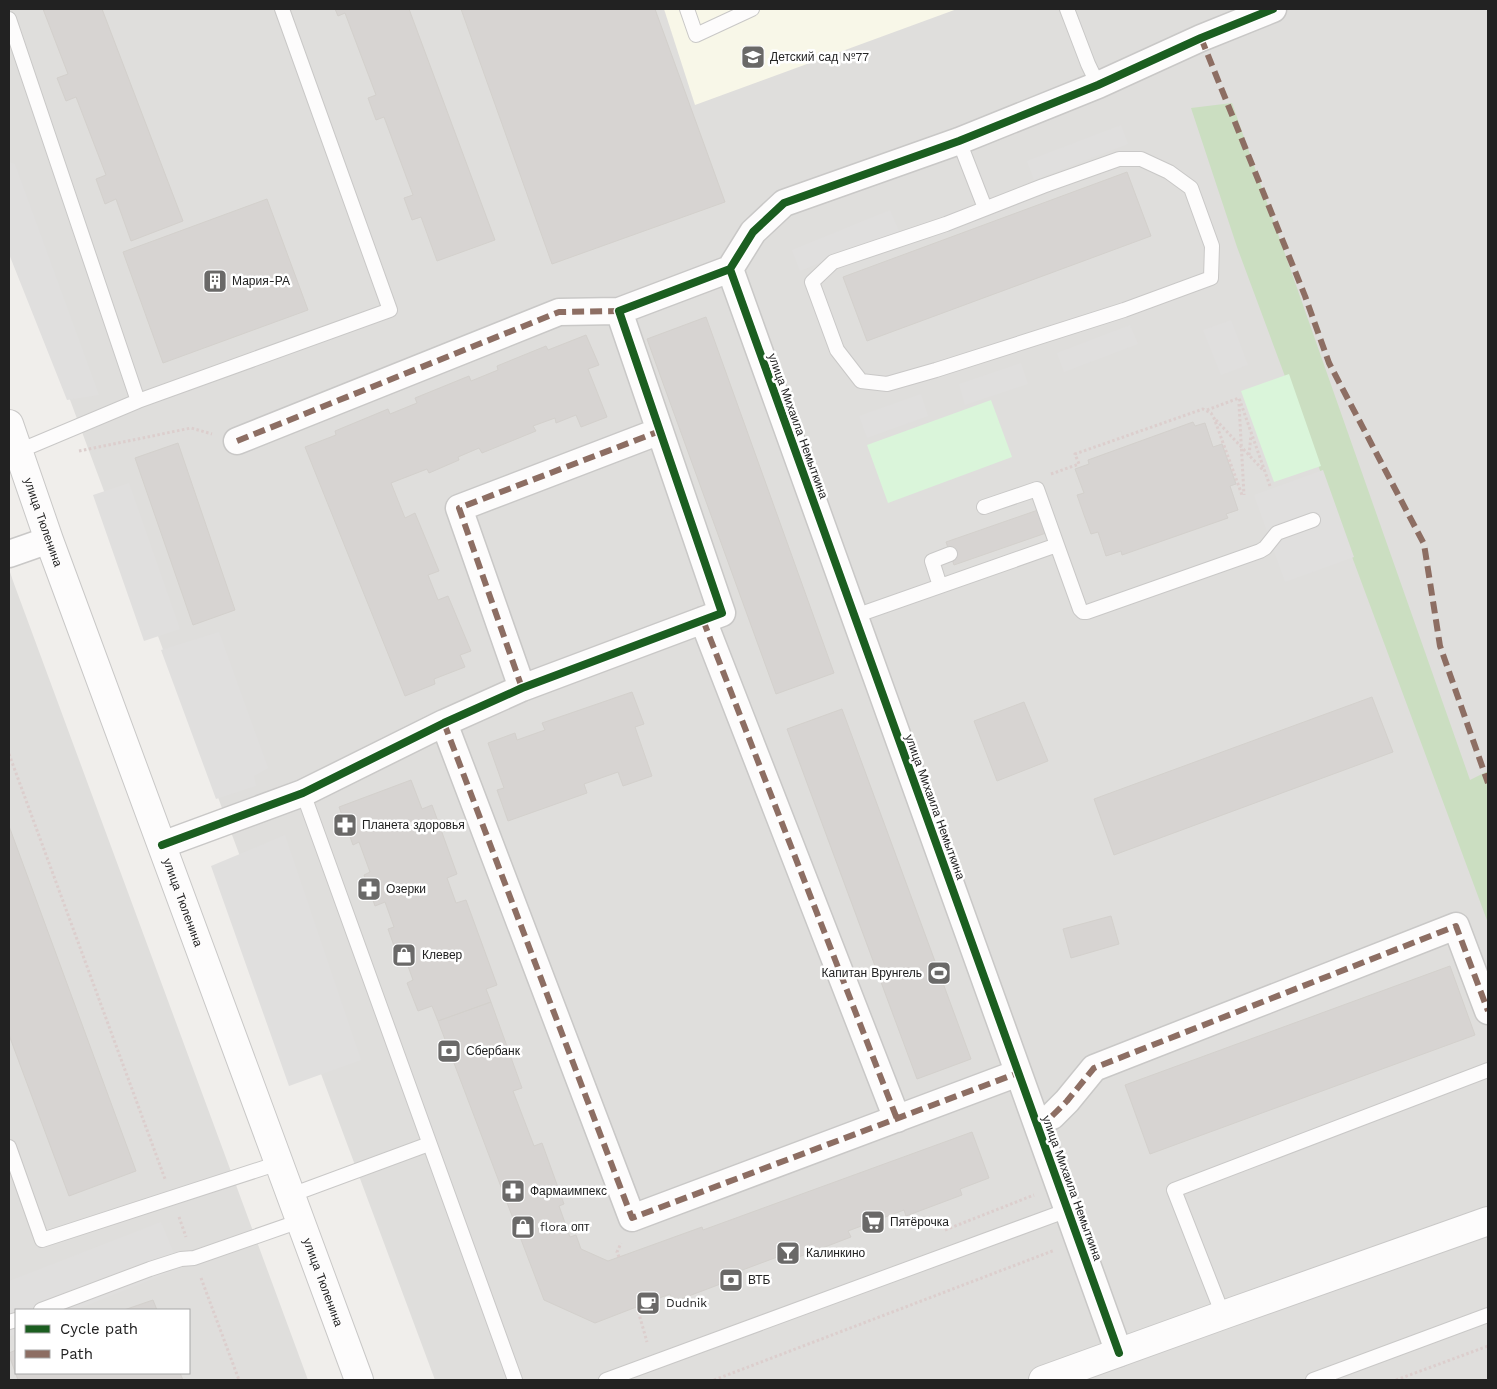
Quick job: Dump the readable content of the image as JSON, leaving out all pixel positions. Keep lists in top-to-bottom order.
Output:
{
  "streets": {
    "street": ["улица Михаила Немыткина", "улица Тюленина"]
  },
  "places": {
    "school or university": ["Детский сад №77"],
    "building": ["Мария-РА"],
    "pharmacy": ["Планета здоровья", "Озерки", "Фармаимпекс"],
    "shop": ["Клевер", "flora опт"],
    "sports": ["Капитан Врунгель"],
    "bank": ["Сбербанк", "ВТБ"],
    "supermarket": ["Пятёрочка"],
    "bar": ["Калинкино"],
    "cafe": ["Dudnik"]
  },
  "legend": ["Cycle path", "Path"]
}
